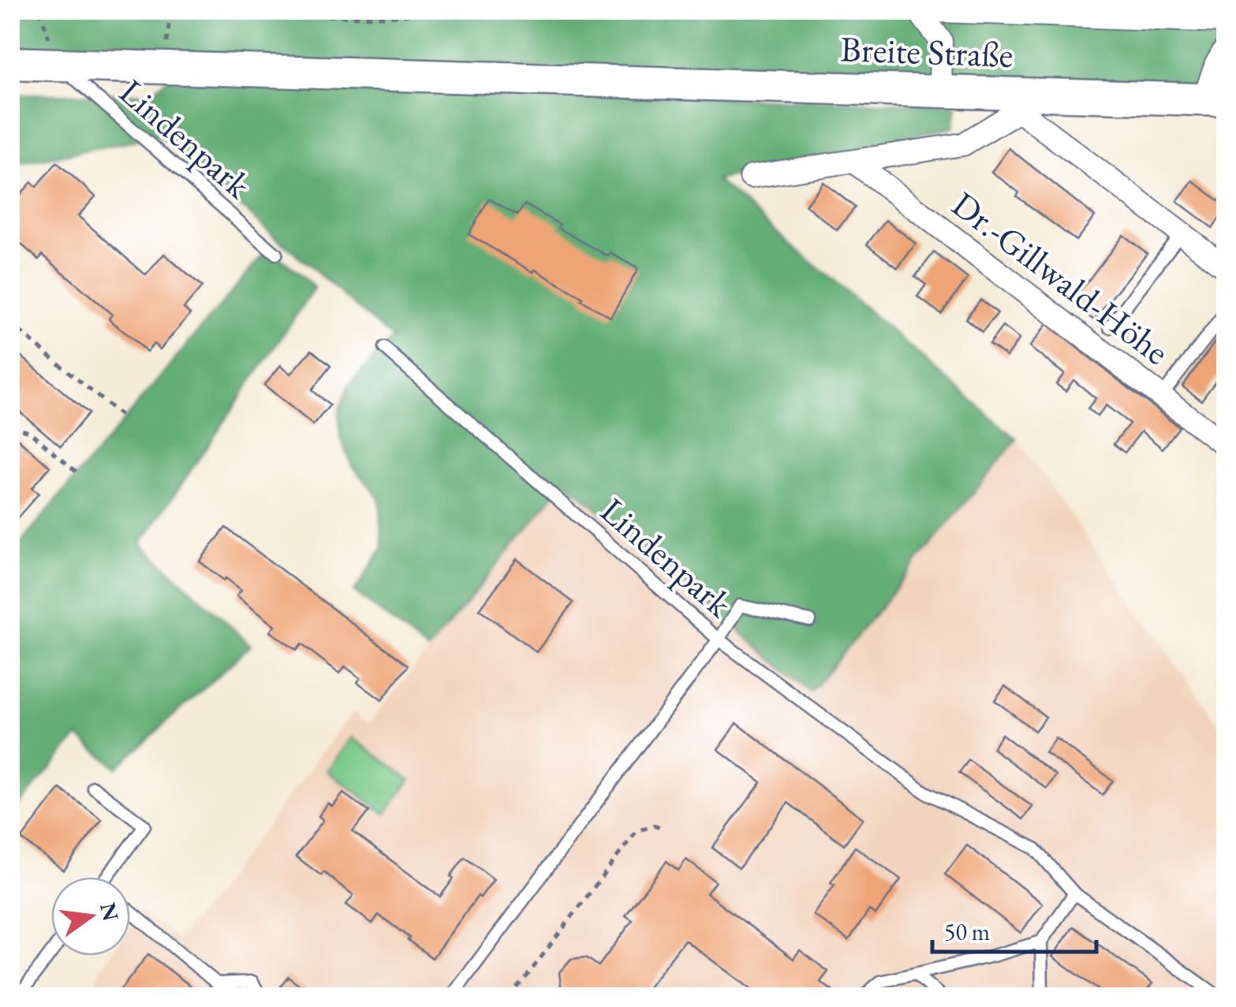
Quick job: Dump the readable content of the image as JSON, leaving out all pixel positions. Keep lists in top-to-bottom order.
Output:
{
  "streets": {
    "main road": ["Breite Straße"],
    "street": ["Dr.-Gillwald-Höhe"],
    "lane": ["Lindenpark"]
  },
  "crossings": [
    ["Breite Straße", "Lindenpark"],
    ["Breite Straße", "Dr.-Gillwald-Höhe"]
  ],
  "scale_bar": "50 m",
  "north": "right"
}
